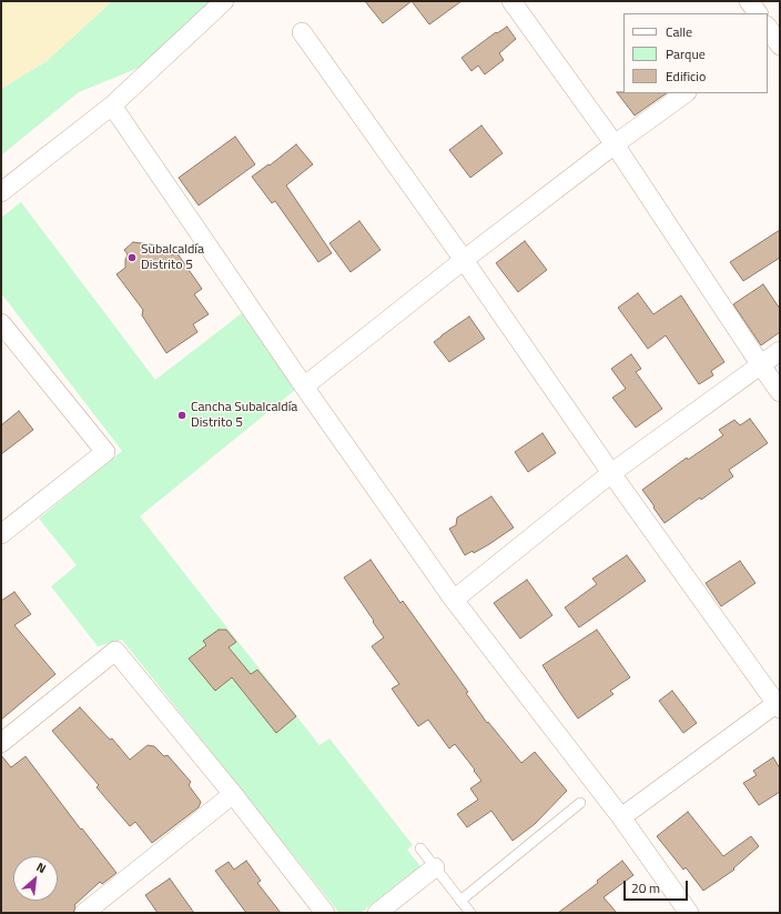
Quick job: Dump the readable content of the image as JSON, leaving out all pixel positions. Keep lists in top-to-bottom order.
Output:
{
  "places": ["Subalcaldía Distrito 5", "Cancha Subalcaldía Distrito 5"],
  "legend": ["Calle", "Parque", "Edificio"],
  "scale_bar": "20 m",
  "north": "top right"
}
